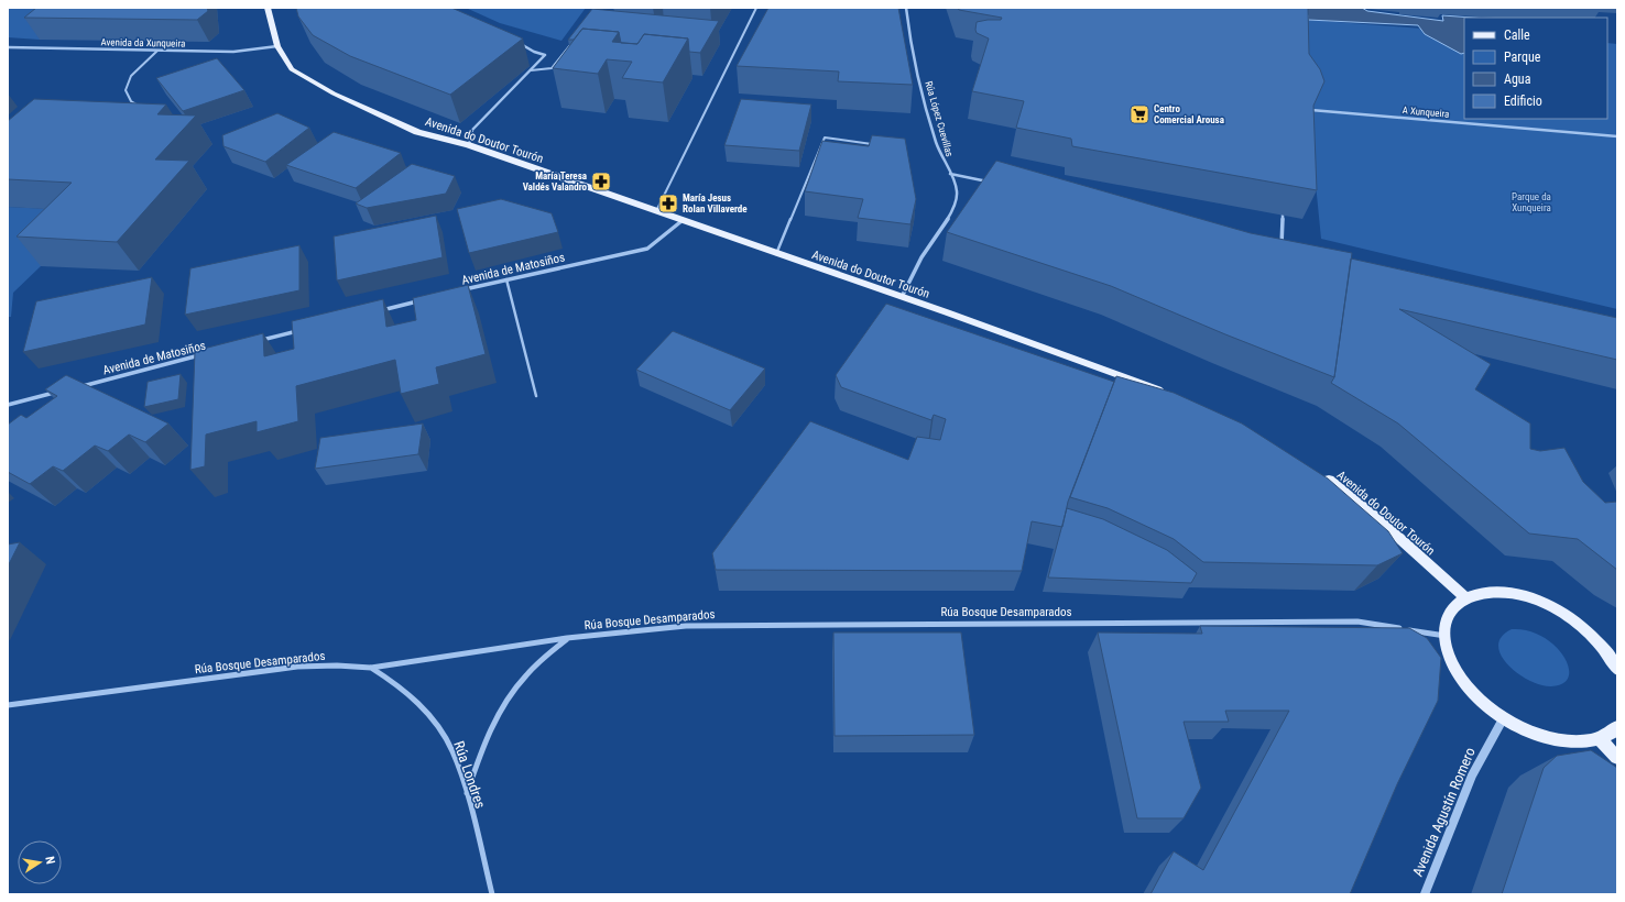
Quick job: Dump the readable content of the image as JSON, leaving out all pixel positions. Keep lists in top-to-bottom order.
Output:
{
  "streets": {
    "main road": ["Avenida do Doutor Tourón"],
    "street": [
      "Avenida da Xunqueira",
      "A Xunqueira",
      "Rúa López Cuevillas",
      "Avenida de Matosiños",
      "Rúa Bosque Desamparados",
      "Rúa Londres",
      "Avenida Agustín Romero"
    ]
  },
  "crossings": [
    ["Avenida da Xunqueira", "Avenida do Doutor Tourón"],
    ["Rúa López Cuevillas", "Avenida do Doutor Tourón"],
    ["Avenida do Doutor Tourón", "Avenida de Matosiños"],
    ["Rúa Bosque Desamparados", "Rúa Londres"]
  ],
  "parks": ["Parque da Xunqueira"],
  "places": {
    "supermarket": ["Centro Comercial Arousa"],
    "pharmacy": ["María Teresa Valdés Valandro", "María Jesus Rolan Villaverde"]
  },
  "legend": [
    "Calle",
    "Parque",
    "Agua",
    "Edificio"
  ],
  "north": "right"
}
